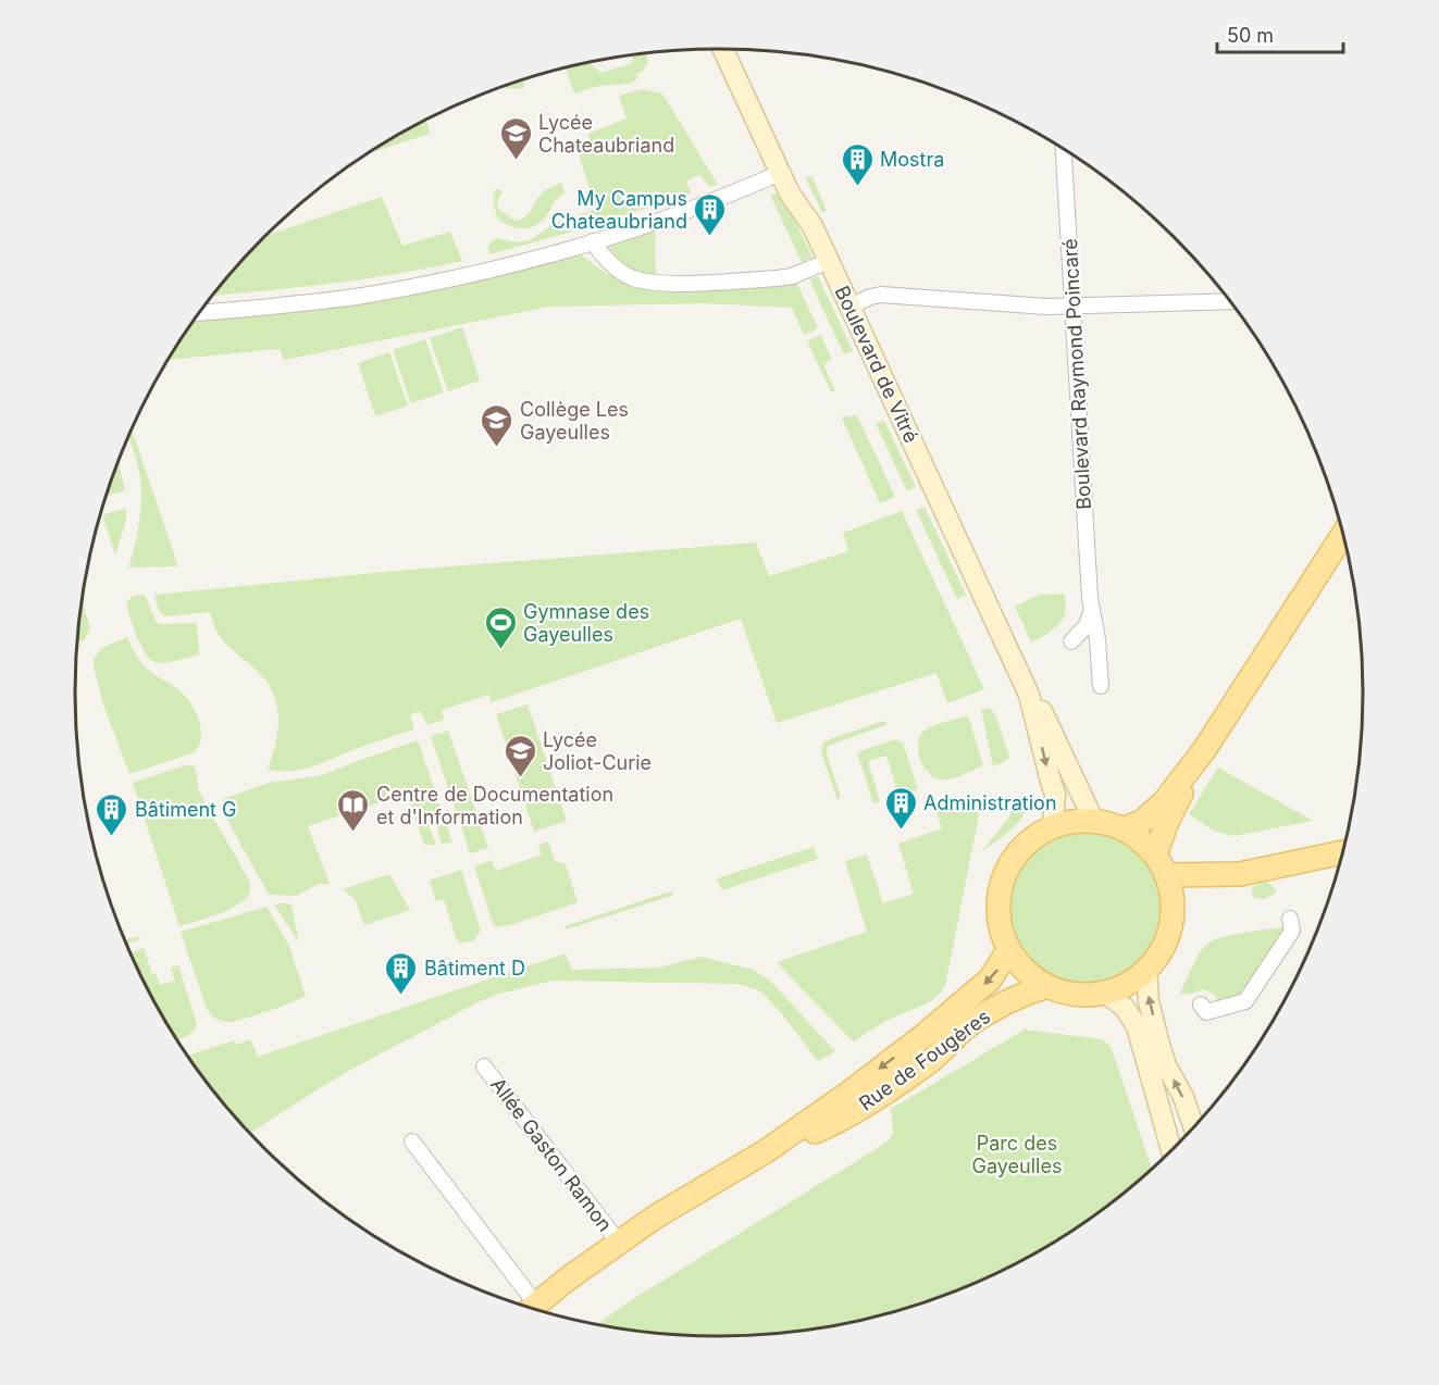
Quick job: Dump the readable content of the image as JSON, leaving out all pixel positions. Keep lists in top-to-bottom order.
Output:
{
  "streets": {
    "main road": ["Boulevard de Vitré", "Rue de Fougères"],
    "street": ["Boulevard Raymond Poincaré", "Allée Gaston Ramon"]
  },
  "crossings": [
    ["Boulevard de Vitré", "Rue de Fougères"]
  ],
  "parks": ["Parc des Gayeulles"],
  "places": {
    "school or university": ["Lycée Chateaubriand", "Collège Les Gayeulles", "Lycée Joliot-Curie"],
    "building": [
      "Mostra",
      "My Campus Chateaubriand",
      "Administration",
      "Bâtiment G",
      "Bâtiment D"
    ],
    "sports": ["Gymnase des Gayeulles"],
    "library": ["Centre de Documentation et d'Information"]
  },
  "scale_bar": "50 m"
}
